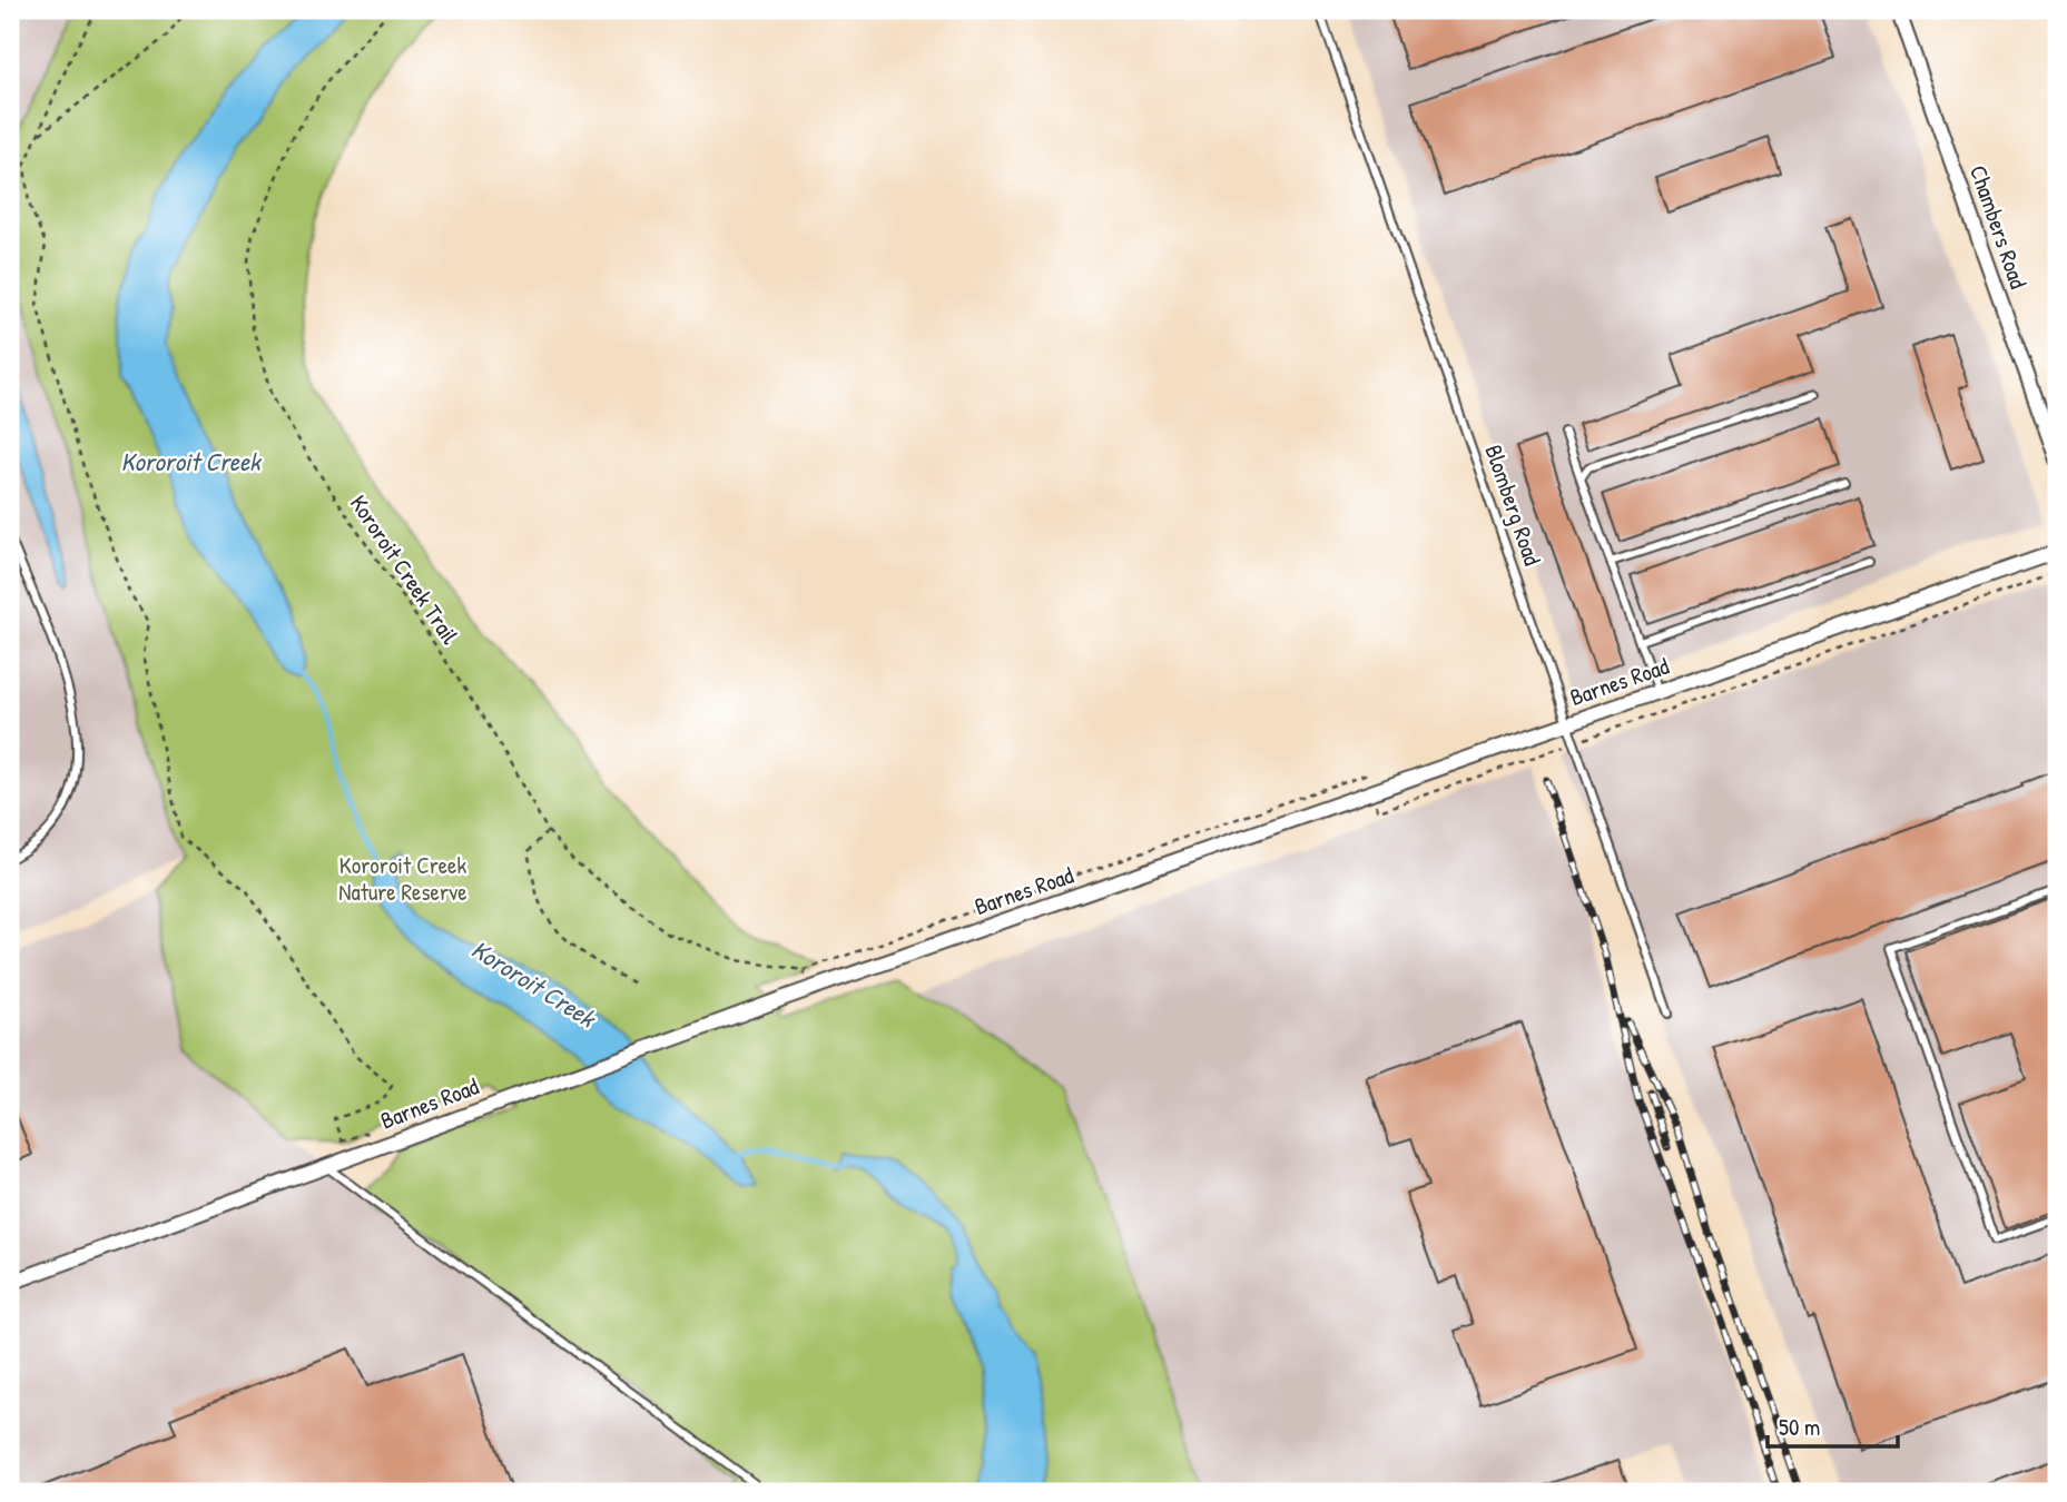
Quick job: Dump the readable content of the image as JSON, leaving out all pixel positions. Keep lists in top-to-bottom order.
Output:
{
  "streets": {
    "street": ["Chambers Road", "Barnes Road"],
    "lane": ["Blomberg Road"],
    "path": ["Kororoit Creek Trail"]
  },
  "crossings": [
    ["Blomberg Road", "Barnes Road"]
  ],
  "water": ["Kororoit Creek"],
  "parks": ["Kororoit Creek Nature Reserve"],
  "scale_bar": "50 m"
}
